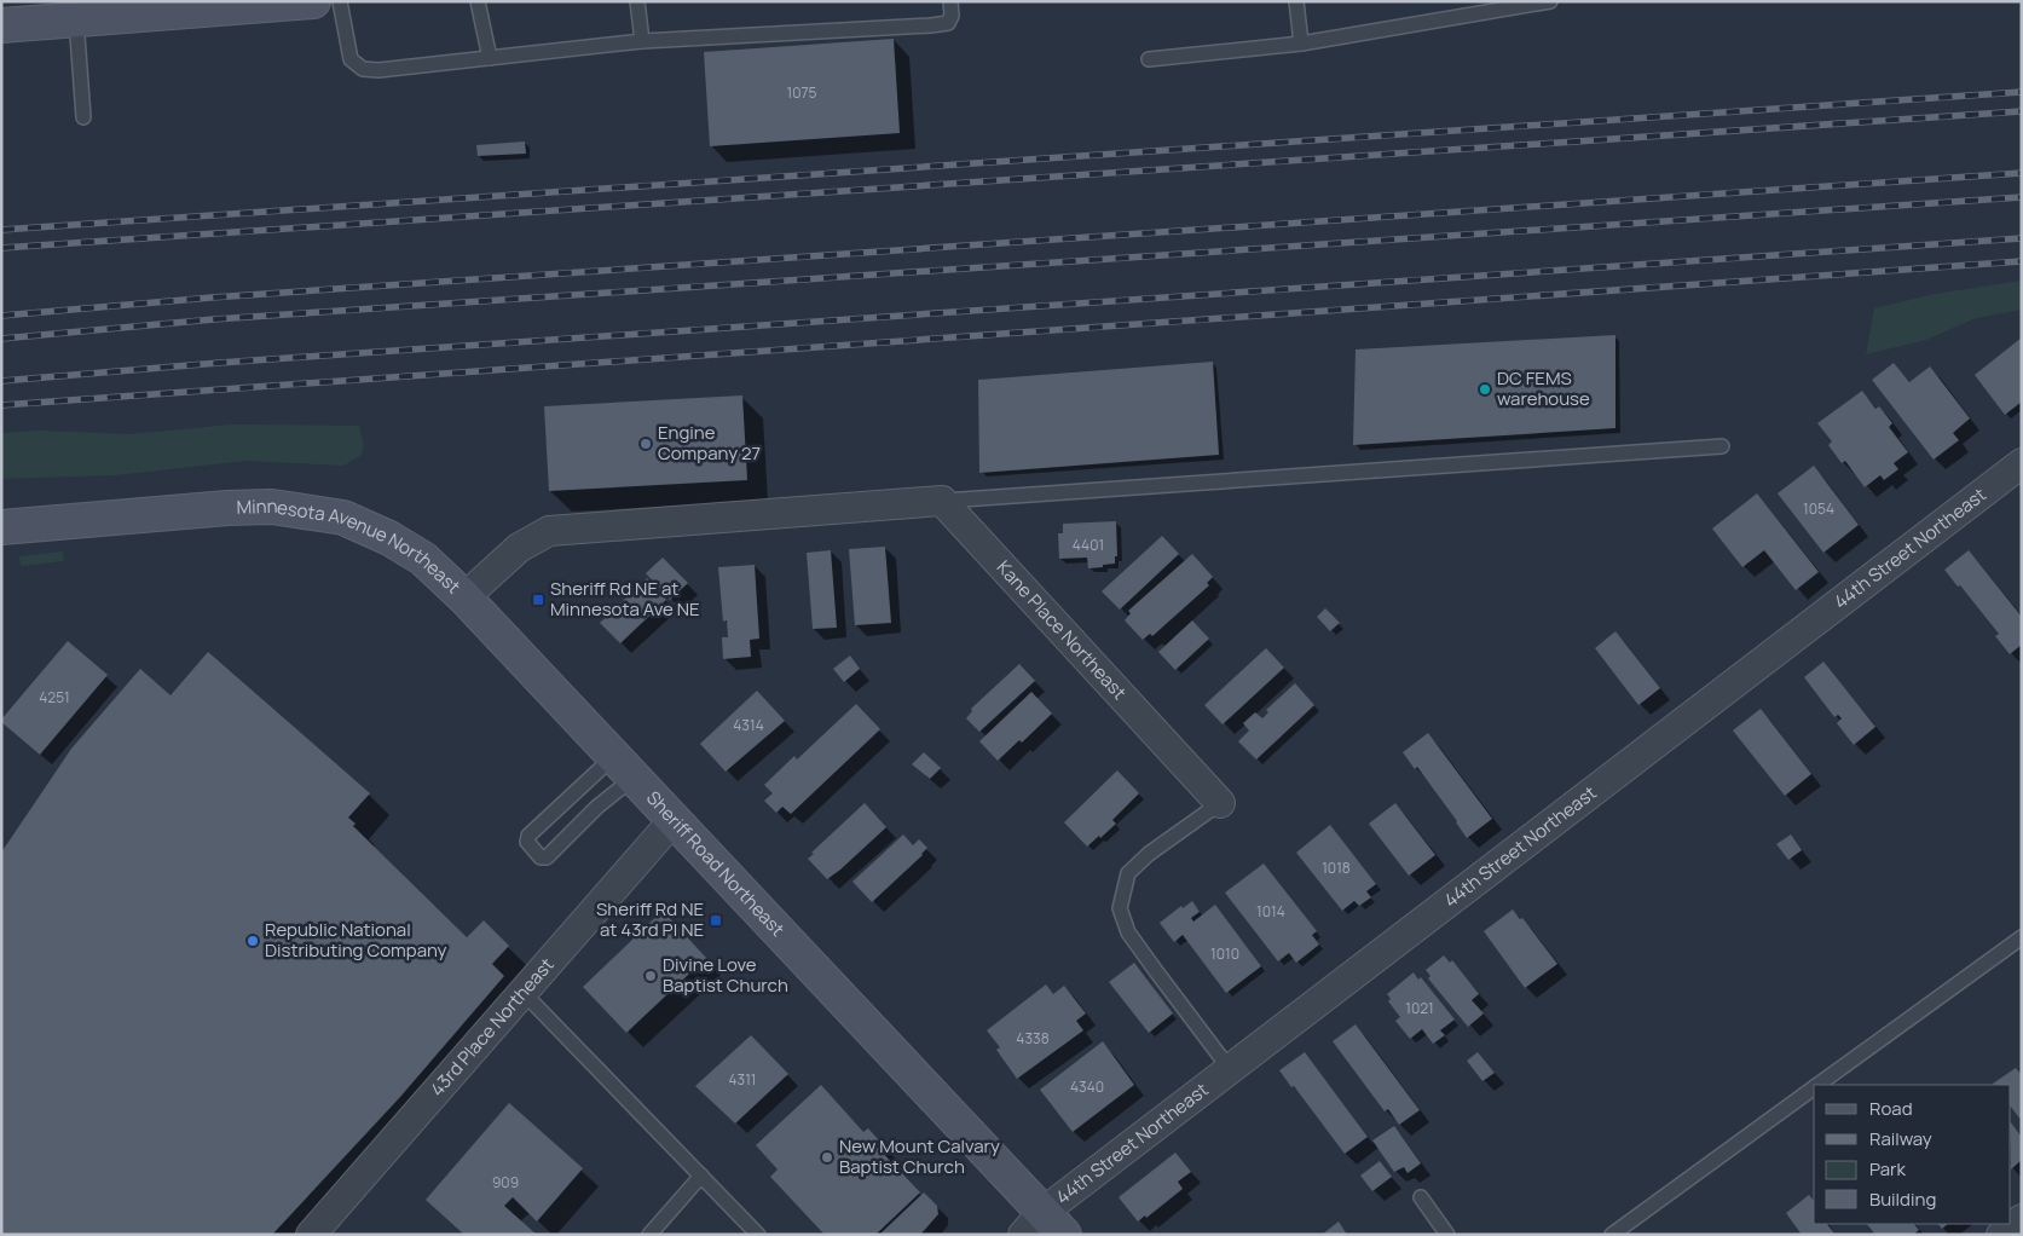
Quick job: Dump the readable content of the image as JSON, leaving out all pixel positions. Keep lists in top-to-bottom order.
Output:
{
  "streets": {
    "main road": ["Minnesota Avenue Northeast", "Sheriff Road Northeast"],
    "street": ["44th Street Northeast", "Kane Place Northeast", "43rd Place Northeast"]
  },
  "crossings": [
    ["44th Street Northeast", "Sheriff Road Northeast"],
    ["Minnesota Avenue Northeast", "Kane Place Northeast"],
    ["Minnesota Avenue Northeast", "Sheriff Road Northeast"],
    ["Sheriff Road Northeast", "43rd Place Northeast"]
  ],
  "places": {
    "other": [
      "DC FEMS warehouse",
      "Engine Company 27",
      "Republic National Distributing Company",
      "Divine Love Baptist Church",
      "New Mount Calvary Baptist Church"
    ],
    "transit": ["Sheriff Rd NE at Minnesota Ave NE", "Sheriff Rd NE at 43rd Pl NE"]
  },
  "house_numbers": [
    "1075",
    "1054",
    "4401",
    "4251",
    "4314",
    "1018",
    "1014",
    "1010",
    "1021",
    "4338",
    "4311",
    "4340",
    "909"
  ],
  "legend": [
    "Road",
    "Railway",
    "Park",
    "Building"
  ]
}
